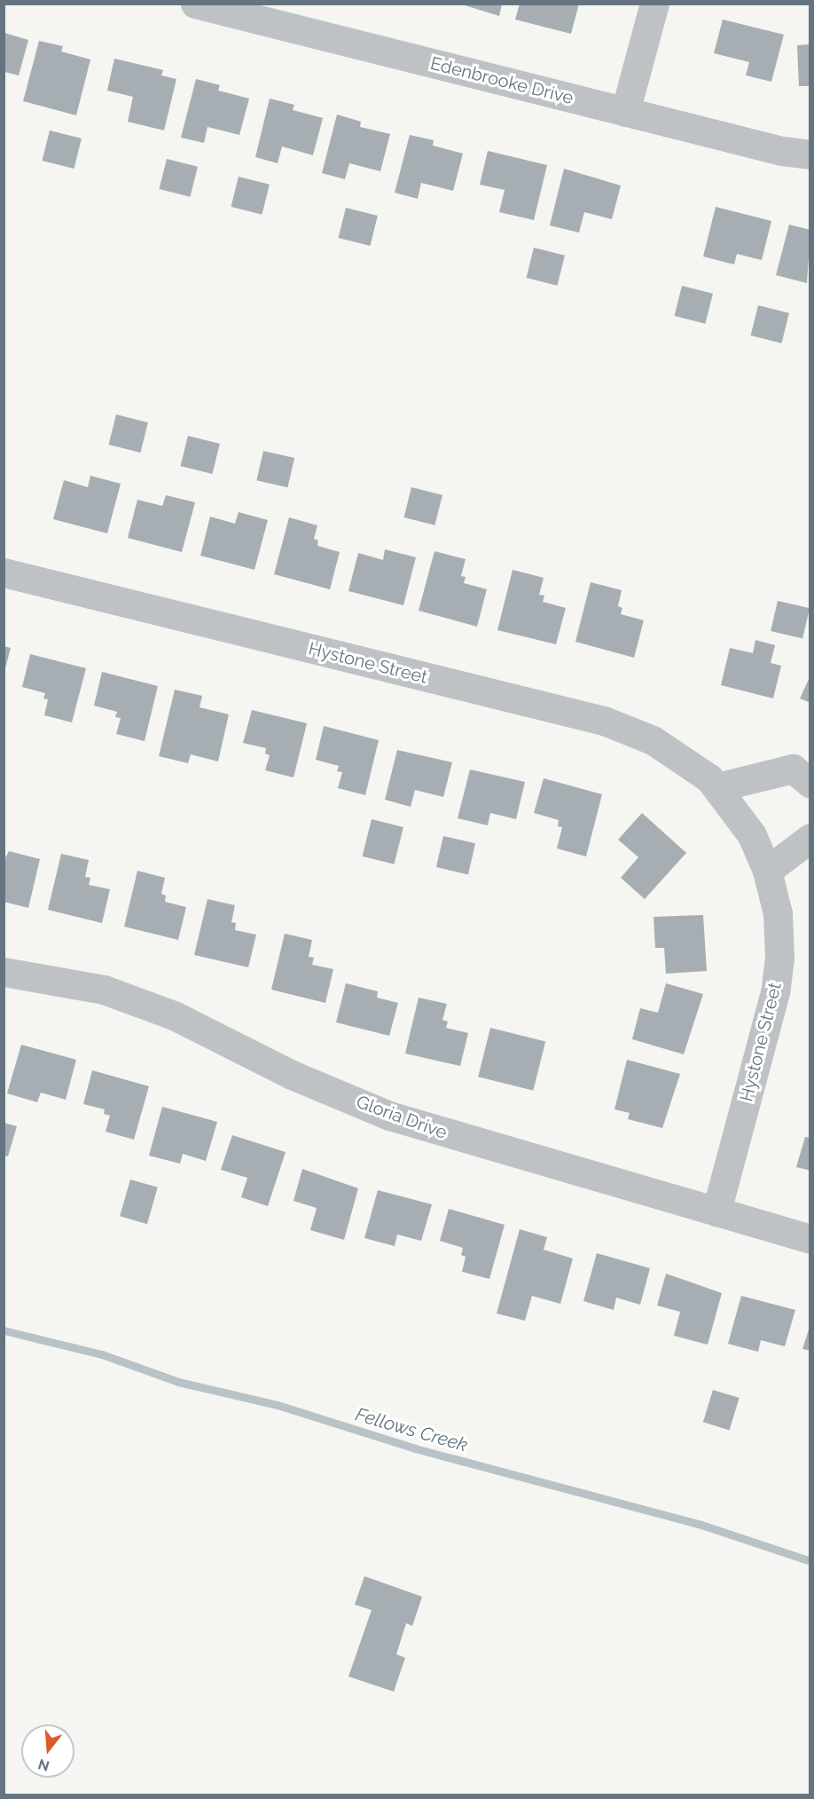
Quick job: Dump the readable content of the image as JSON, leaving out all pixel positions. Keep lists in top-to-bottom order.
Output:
{
  "streets": {
    "street": ["Edenbrooke Drive", "Hystone Street", "Gloria Drive"]
  },
  "crossings": [
    ["Hystone Street", "Gloria Drive"]
  ],
  "water": ["Fellows Creek"],
  "north": "bottom"
}
